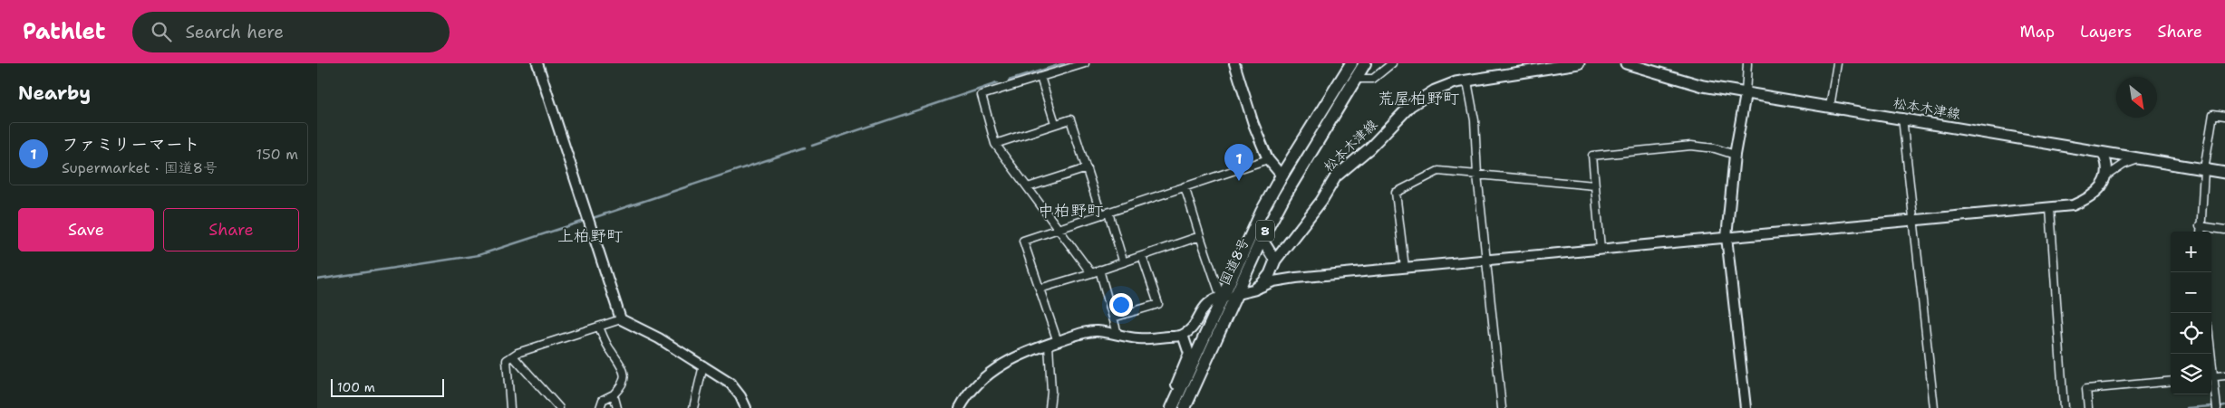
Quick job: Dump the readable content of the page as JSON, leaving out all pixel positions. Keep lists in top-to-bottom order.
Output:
{
  "streets": {
    "highway": ["8", "国道8号"],
    "main road": ["松本木津線"]
  },
  "districts": ["荒屋柏野町", "中柏野町", "上柏野町"],
  "scale_bar": "100 m",
  "north": "bottom right",
  "page": {
    "header": "Pathlet",
    "search": "Search here",
    "nav": ["Map", "Layers", "Share"],
    "heading": "Nearby",
    "list": [
      {
        "mark": "1",
        "name": "ファミリーマート",
        "note": "Supermarket · 国道8号",
        "value": "150 m"
      }
    ],
    "pins": "1",
    "buttons": ["Save", "Share"],
    "map_buttons": ["+", "−"],
    "scale": "100 m"
  }
}
